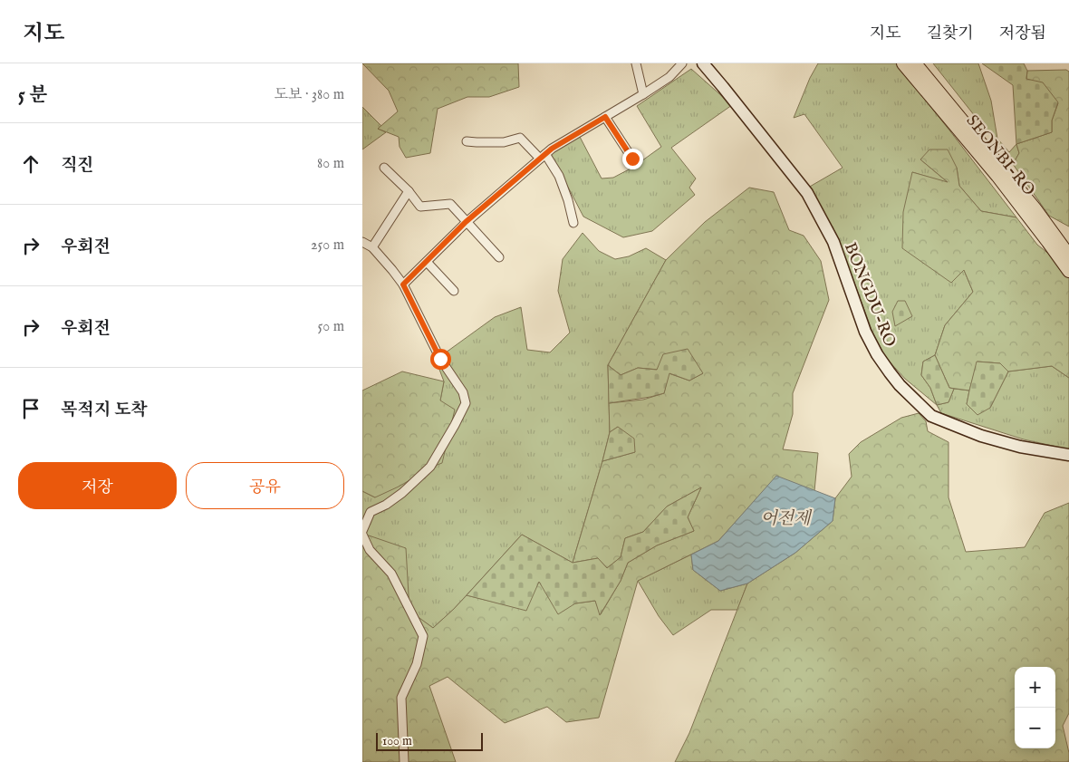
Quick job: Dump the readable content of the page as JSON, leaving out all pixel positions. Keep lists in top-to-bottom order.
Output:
{
  "streets": {
    "main road": ["SEONBI-RO", "BONGDU-RO"]
  },
  "water": ["어전제"],
  "scale_bar": "100 m",
  "page": {
    "header": "지도",
    "nav": ["지도", "길찾기", "저장됨"],
    "heading": ["5 분", "도보 · 380 m"],
    "list": [
      ["직진", "80 m"],
      ["우회전", "250 m"],
      ["우회전", "50 m"],
      "목적지 도착"
    ],
    "buttons": ["저장", "공유"],
    "map_buttons": ["+", "−"],
    "scale": "100 m"
  }
}
